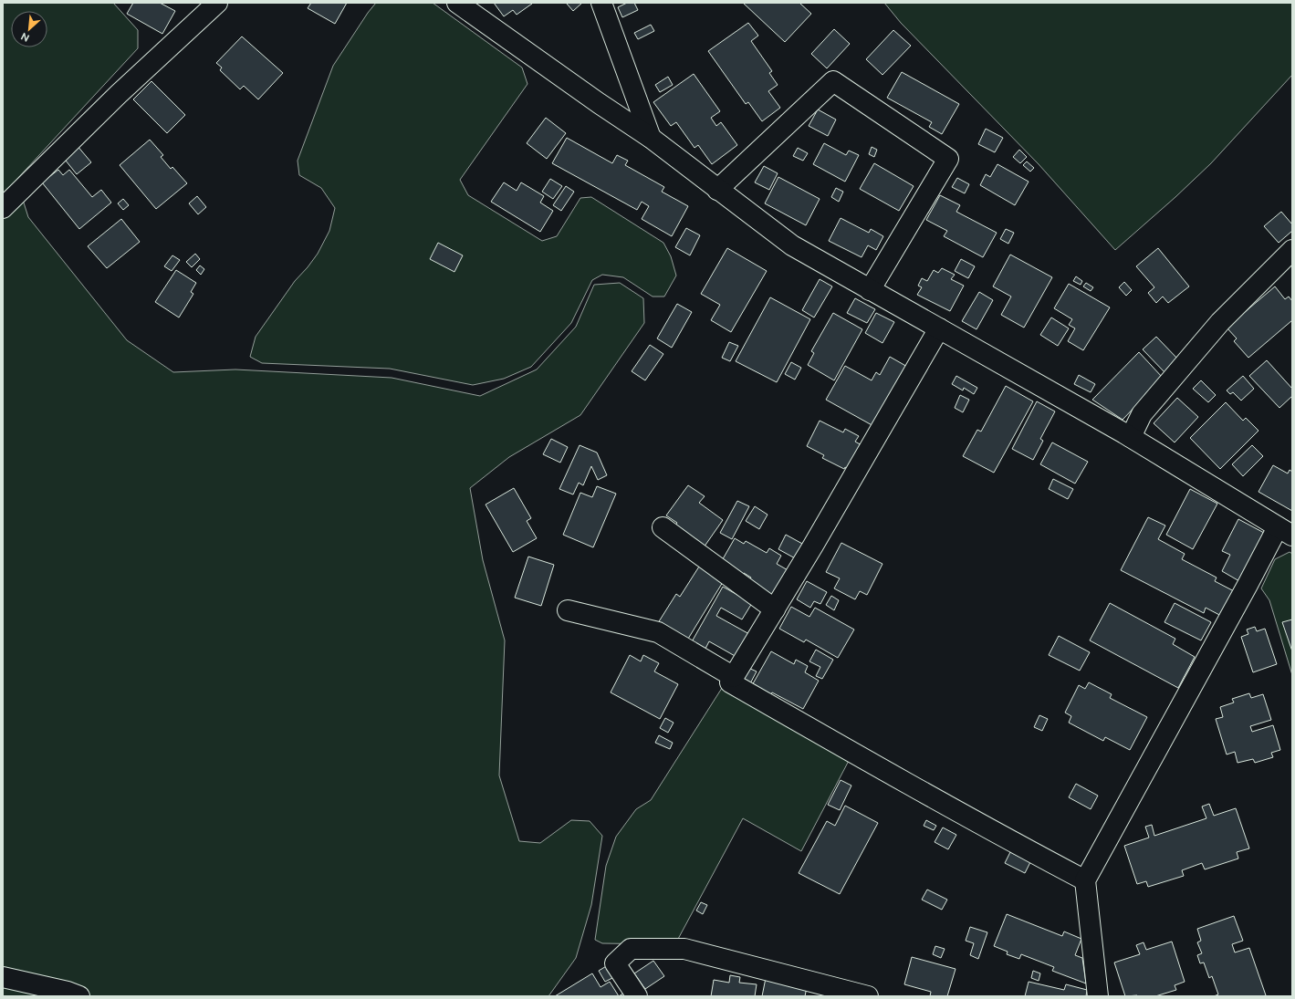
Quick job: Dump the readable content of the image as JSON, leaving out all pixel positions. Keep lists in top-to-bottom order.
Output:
{
  "north": "bottom left"
}
